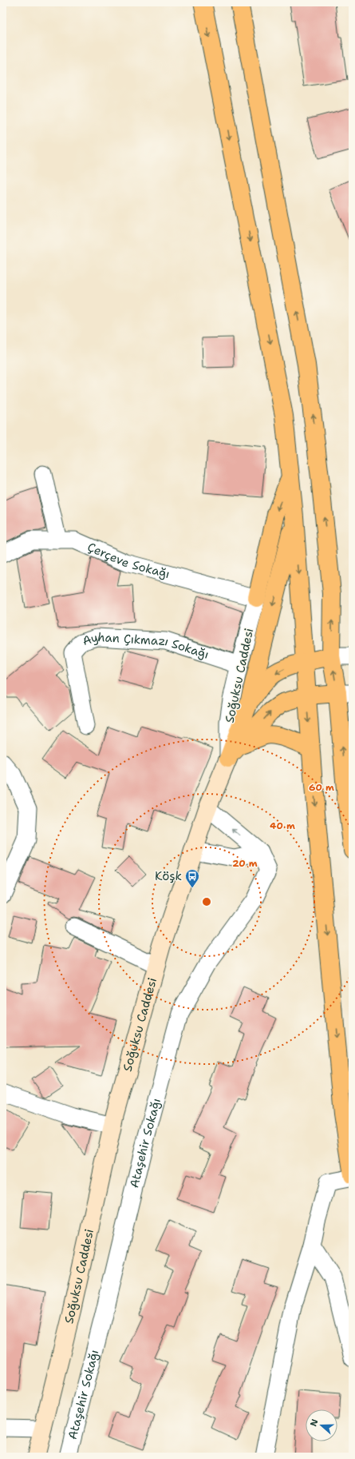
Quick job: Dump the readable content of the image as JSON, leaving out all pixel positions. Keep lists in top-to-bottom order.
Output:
{
  "streets": {
    "main road": ["Soğuksu Caddesi"],
    "street": ["Çerçeve Sokağı", "Ayhan Çıkmazı Sokağı", "Ataşehir Sokağı"]
  },
  "crossings": [
    ["Çerçeve Sokağı", "Soğuksu Caddesi"],
    ["Ayhan Çıkmazı Sokağı", "Soğuksu Caddesi"]
  ],
  "places": {
    "bus stop": ["Köşk"]
  },
  "north": "left",
  "rings": ["60 m", "40 m", "20 m"]
}
